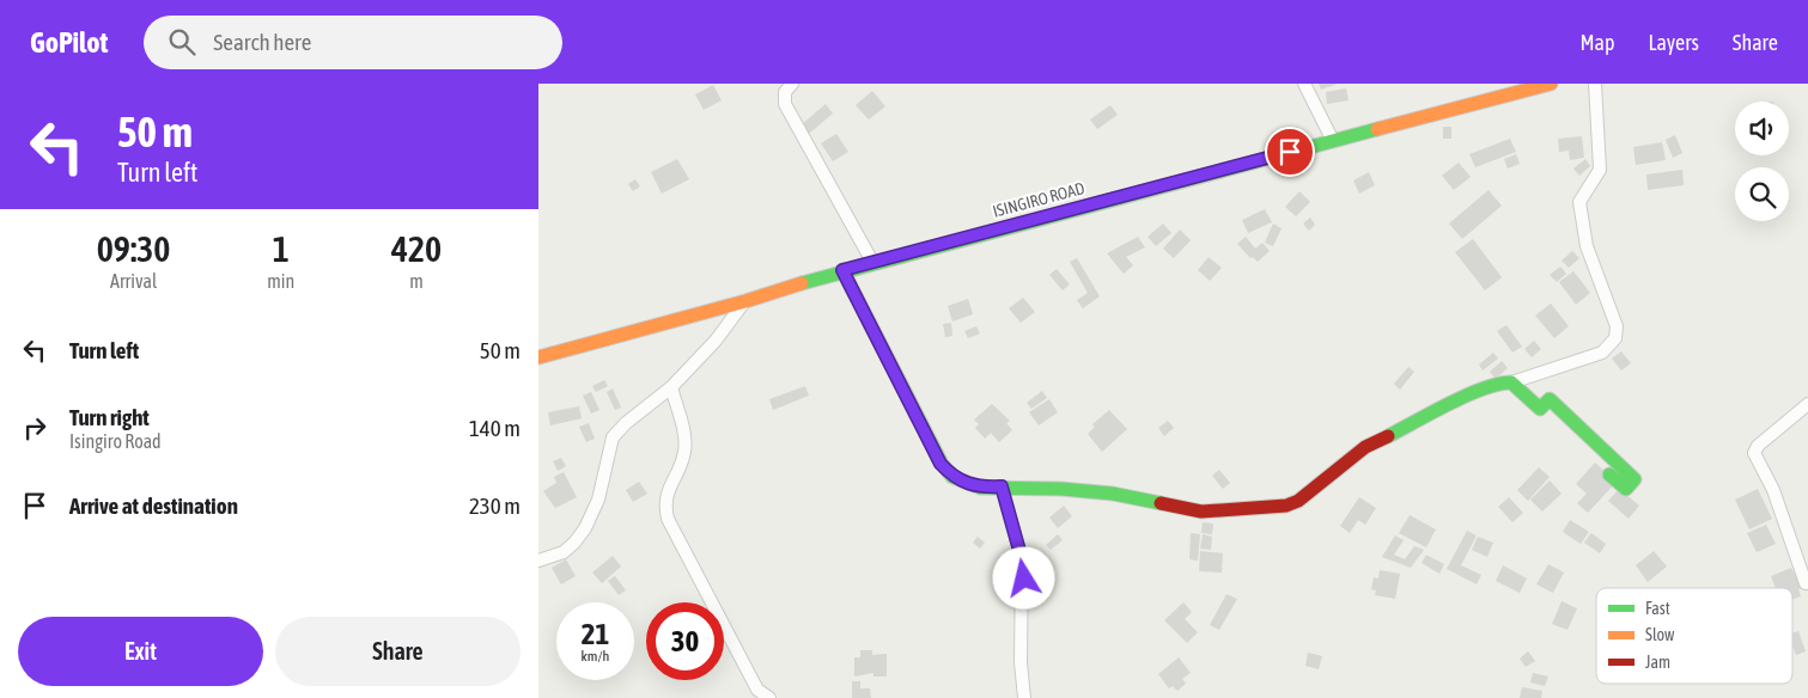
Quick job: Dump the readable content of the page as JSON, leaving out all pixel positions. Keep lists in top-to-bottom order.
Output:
{
  "streets": {
    "main road": ["ISINGIRO ROAD"]
  },
  "legend": ["Fast", "Slow", "Jam"],
  "page": {
    "header": "GoPilot",
    "search": "Search here",
    "nav": ["Map", "Layers", "Share"],
    "turn": ["50 m", "Turn left"],
    "eta": [
      "09:30",
      "Arrival",
      "1",
      "min",
      "420",
      "m"
    ],
    "list": [
      {
        "name": "Turn left",
        "value": "50 m"
      },
      {
        "name": "Turn right",
        "note": "Isingiro Road",
        "value": "140 m"
      },
      {
        "name": "Arrive at destination",
        "value": "230 m"
      }
    ],
    "speed": "21 km/h",
    "limit": "30",
    "buttons": ["Exit", "Share"]
  }
}
